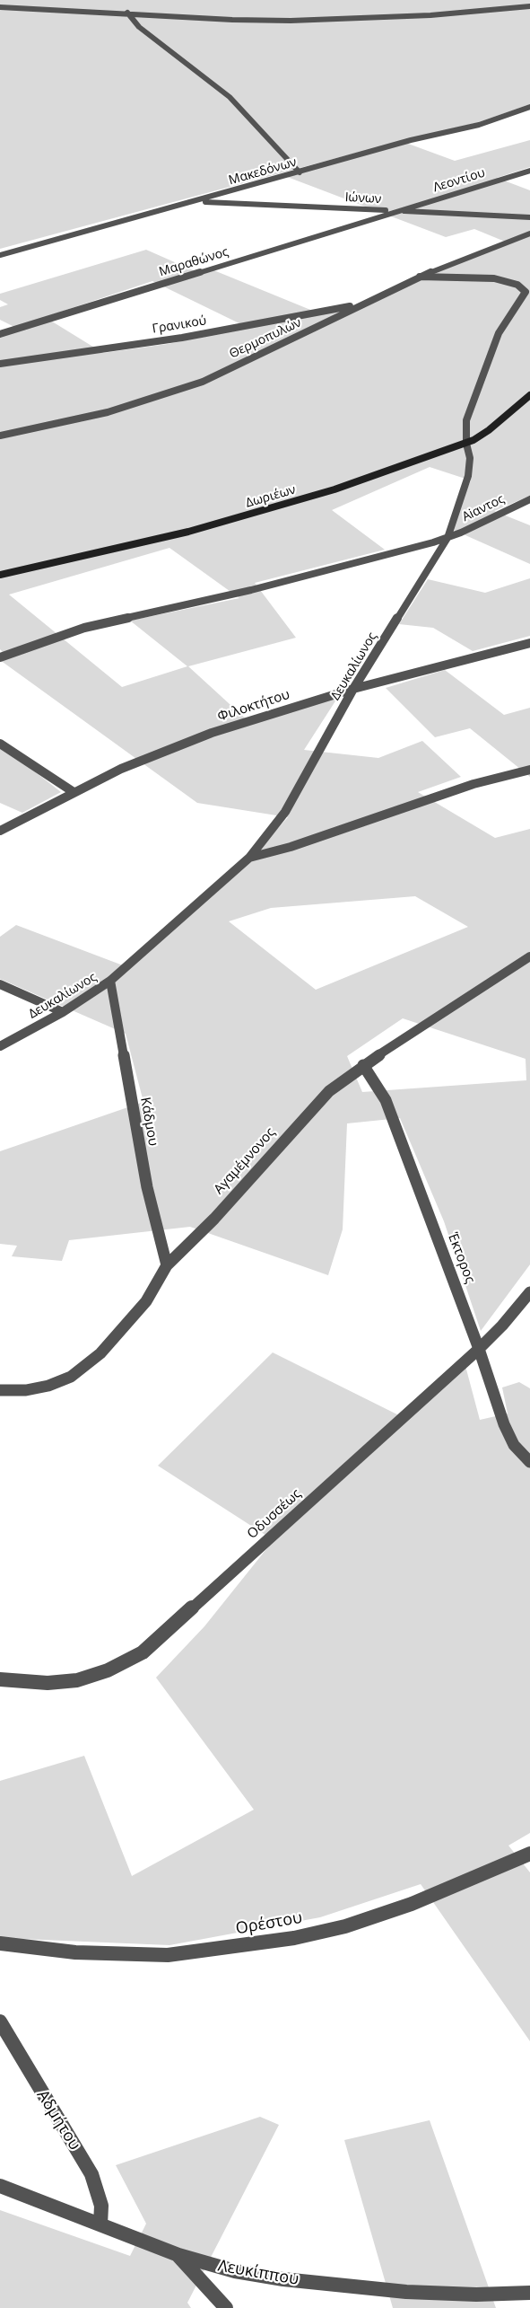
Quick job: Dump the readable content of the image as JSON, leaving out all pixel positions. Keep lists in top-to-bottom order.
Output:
{
  "streets": {
    "street": [
      "Μακεδόνων",
      "Λεοντίου",
      "Ιώνων",
      "Μαραθώνος",
      "Γρανικού",
      "Θερμοπυλών",
      "Δωριέων",
      "Aiαντος",
      "Δευκαλίωνος",
      "Φιλοκτήτου",
      "Κάδμου",
      "Αγαμέμνονος",
      "Έκτορος",
      "Οδυσσέως",
      "Ορέστου",
      "Αδμήτου",
      "Λευκίππου"
    ]
  },
  "crossings": [
    ["Μακεδόνων", "Ιώνων"],
    ["Λεοντίου", "Ιώνων"],
    ["Λεοντίου", "Μαραθώνος"],
    ["Ιώνων", "Μαραθώνος"],
    ["Γρανικού", "Θερμοπυλών"],
    ["Θερμοπυλών", "Δευκαλίωνος"],
    ["Δωριέων", "Δευκαλίωνος"],
    ["Aiαντος", "Δευκαλίωνος"],
    ["Δευκαλίωνος", "Φιλοκτήτου"],
    ["Δευκαλίωνος", "Κάδμου"],
    ["Κάδμου", "Αγαμέμνονος"],
    ["Αγαμέμνονος", "Έκτορος"],
    ["Έκτορος", "Οδυσσέως"],
    ["Αδμήτου", "Λευκίππου"]
  ]
}
